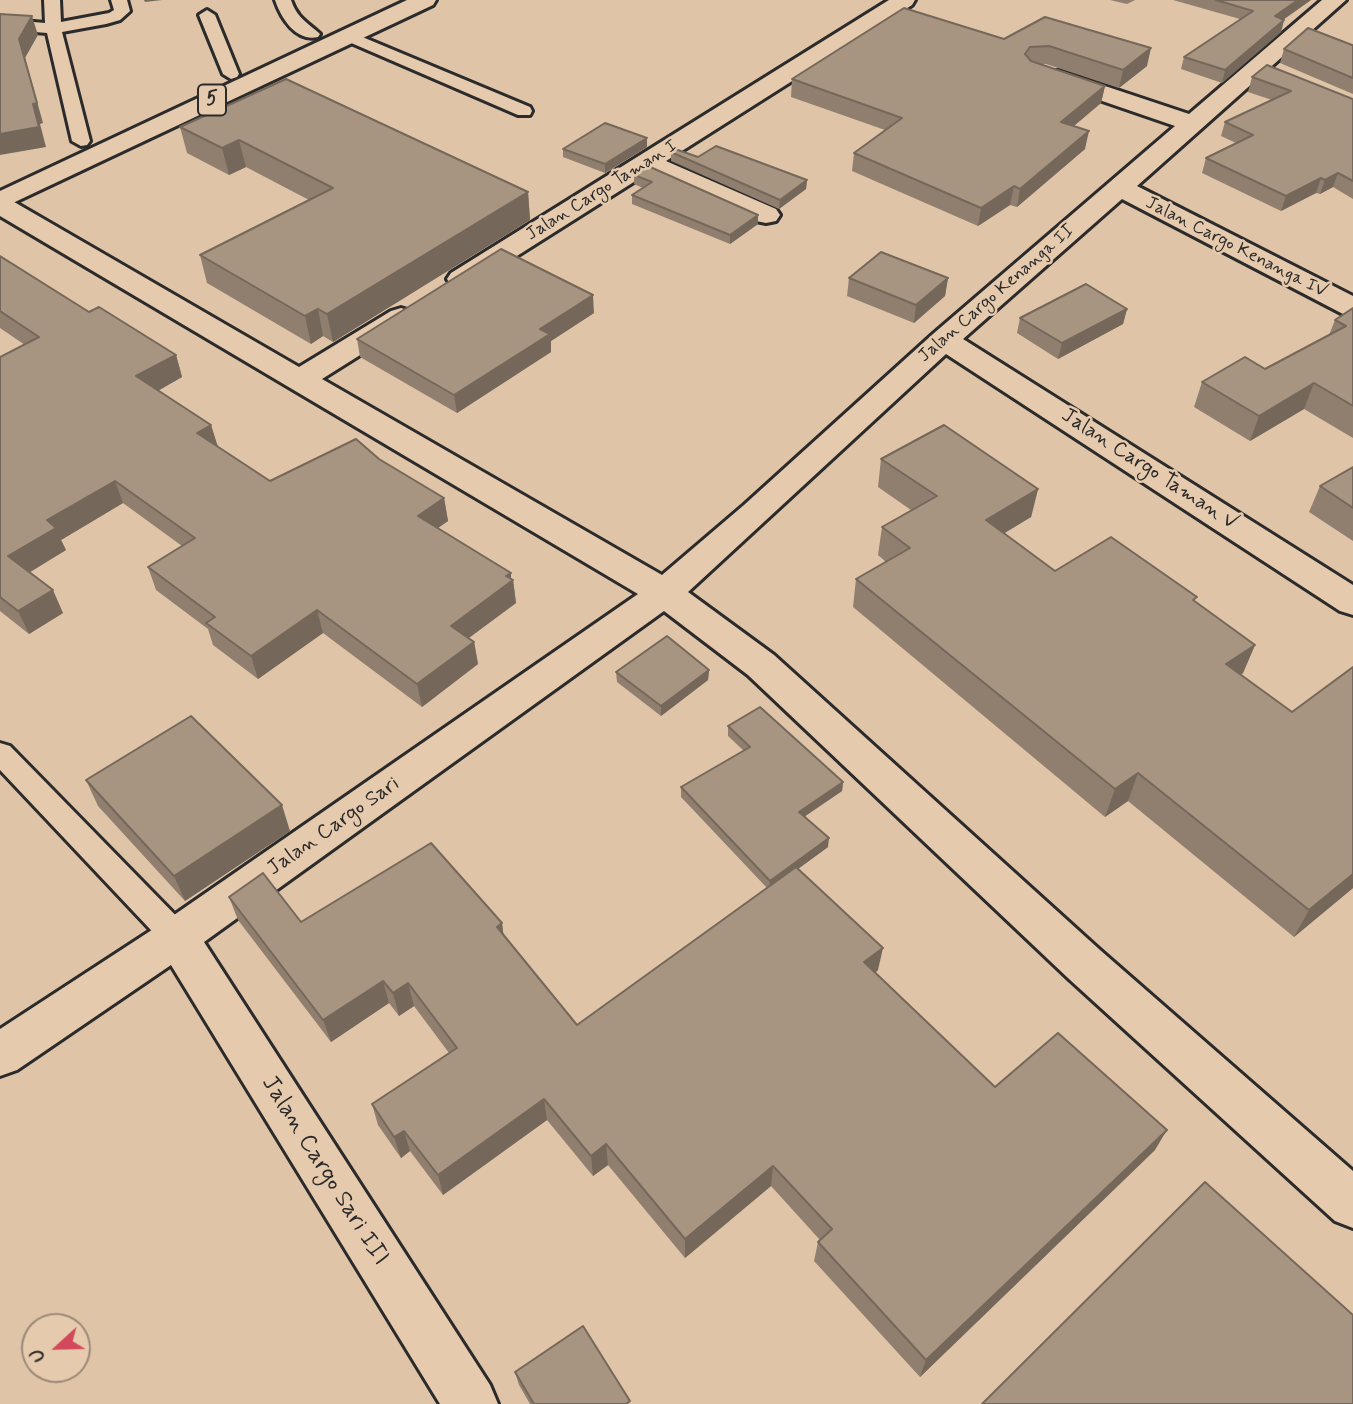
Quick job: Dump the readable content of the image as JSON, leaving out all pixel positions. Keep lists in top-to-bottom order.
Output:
{
  "streets": {
    "main road": [
      "5",
      "Jalan Cargo Taman I",
      "Jalan Cargo Kenanga IV",
      "Jalan Cargo Kenanga II",
      "Jalan Cargo Taman V",
      "Jalan Cargo Sari",
      "Jalan Cargo Sari III"
    ]
  },
  "crossings": [
    ["Jalan Cargo Kenanga IV", "Jalan Cargo Kenanga II"],
    ["Jalan Cargo Kenanga II", "Jalan Cargo Taman V"],
    ["Jalan Cargo Kenanga II", "Jalan Cargo Sari"],
    ["Jalan Cargo Sari", "Jalan Cargo Sari III"]
  ],
  "north": "left"
}
